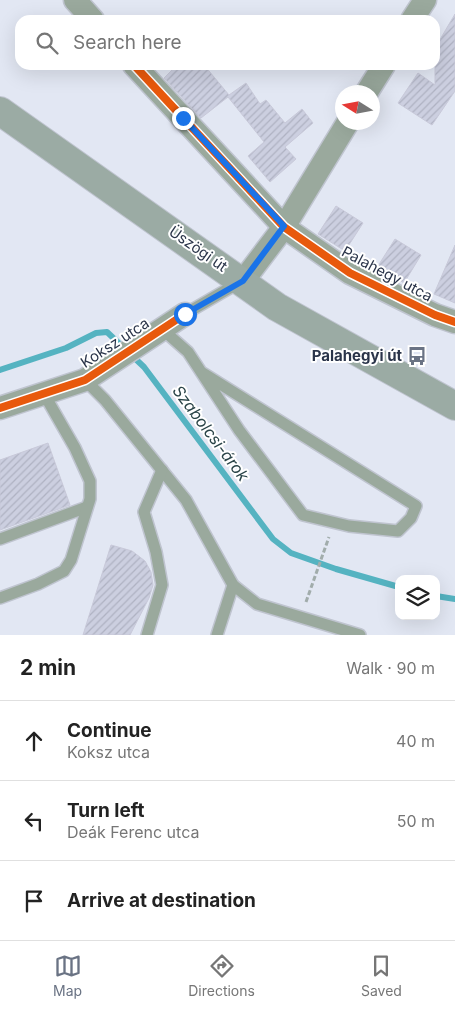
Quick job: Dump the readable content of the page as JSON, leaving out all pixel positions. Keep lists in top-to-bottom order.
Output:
{
  "streets": {
    "main road": ["Üszögi út"],
    "street": ["Palahegy utca", "Koksz utca"]
  },
  "crossings": [
    ["Üszögi út", "Koksz utca"],
    ["Palahegy utca", "Koksz utca"]
  ],
  "water": ["Szabolcsi-árok"],
  "places": {
    "bus stop": ["Palahegyi út"]
  },
  "north": "left",
  "page": {
    "search": "Search here",
    "heading": ["2 min", "Walk · 90 m"],
    "list": [
      ["Continue", "Koksz utca", "40 m"],
      ["Turn left", "Deák Ferenc utca", "50 m"],
      "Arrive at destination"
    ],
    "nav": ["Map", "Directions", "Saved"]
  }
}
